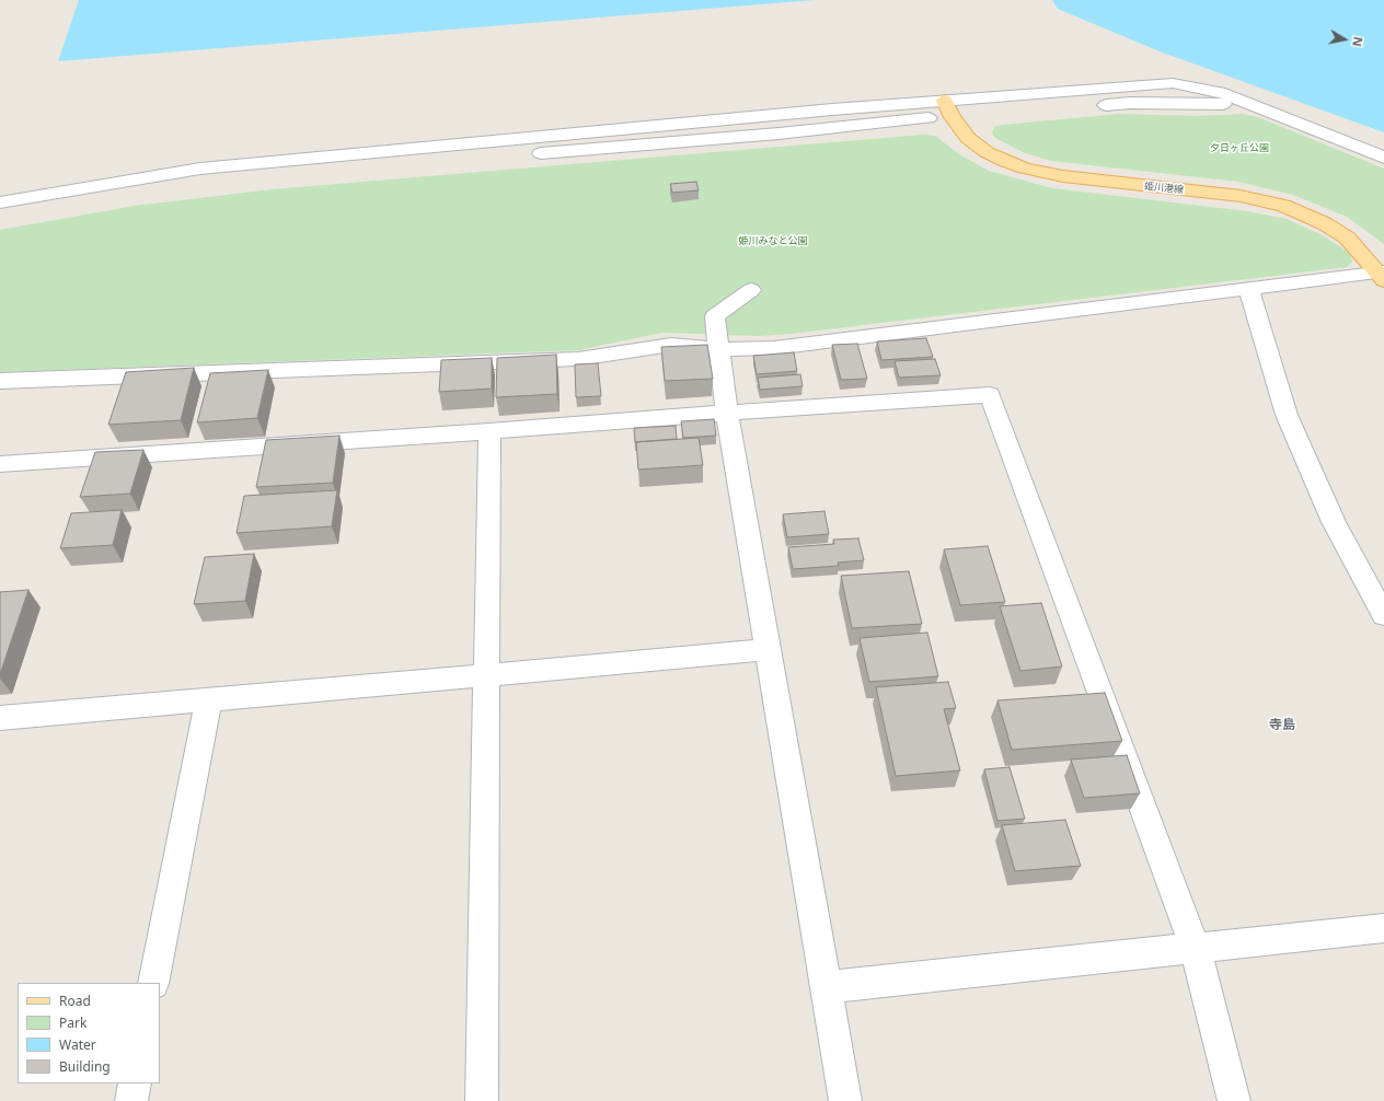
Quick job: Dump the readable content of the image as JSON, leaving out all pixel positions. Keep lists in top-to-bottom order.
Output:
{
  "streets": {
    "main road": ["姫川港線"]
  },
  "districts": ["寺島"],
  "parks": ["夕日ヶ丘公園", "姫川みなと公園"],
  "legend": [
    "Road",
    "Park",
    "Water",
    "Building"
  ],
  "north": "right"
}
